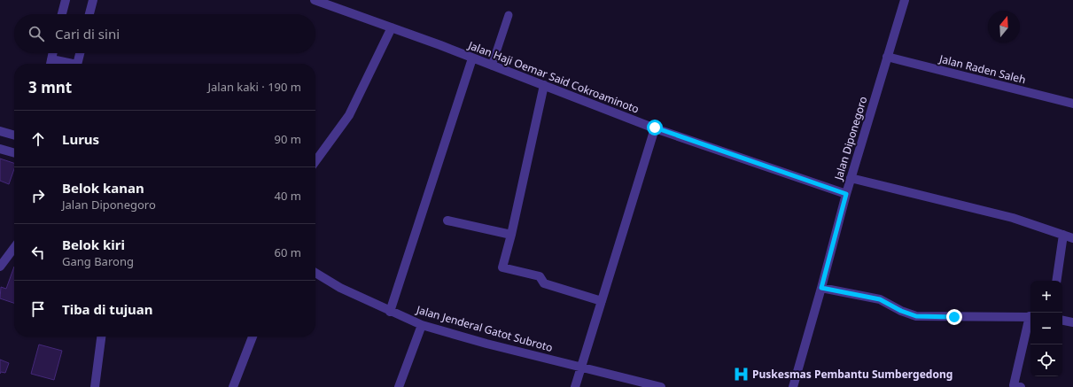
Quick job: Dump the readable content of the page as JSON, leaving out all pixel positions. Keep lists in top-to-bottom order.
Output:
{
  "streets": {
    "street": [
      "Jalan Raden Saleh",
      "Jalan Haji Oemar Said Cokroaminoto",
      "Jalan Diponegoro",
      "Jalan Jenderal Gatot Subroto"
    ]
  },
  "crossings": [
    ["Jalan Raden Saleh", "Jalan Diponegoro"],
    ["Jalan Haji Oemar Said Cokroaminoto", "Jalan Diponegoro"]
  ],
  "places": {
    "hospital": ["Puskesmas Pembantu Sumbergedong"]
  },
  "north": "top",
  "page": {
    "search": "Cari di sini",
    "heading": ["3 mnt", "Jalan kaki · 190 m"],
    "list": [
      ["Lurus", "90 m"],
      ["Belok kanan", "Jalan Diponegoro", "40 m"],
      ["Belok kiri", "Gang Barong", "60 m"],
      "Tiba di tujuan"
    ],
    "map_buttons": ["+", "−"]
  }
}
